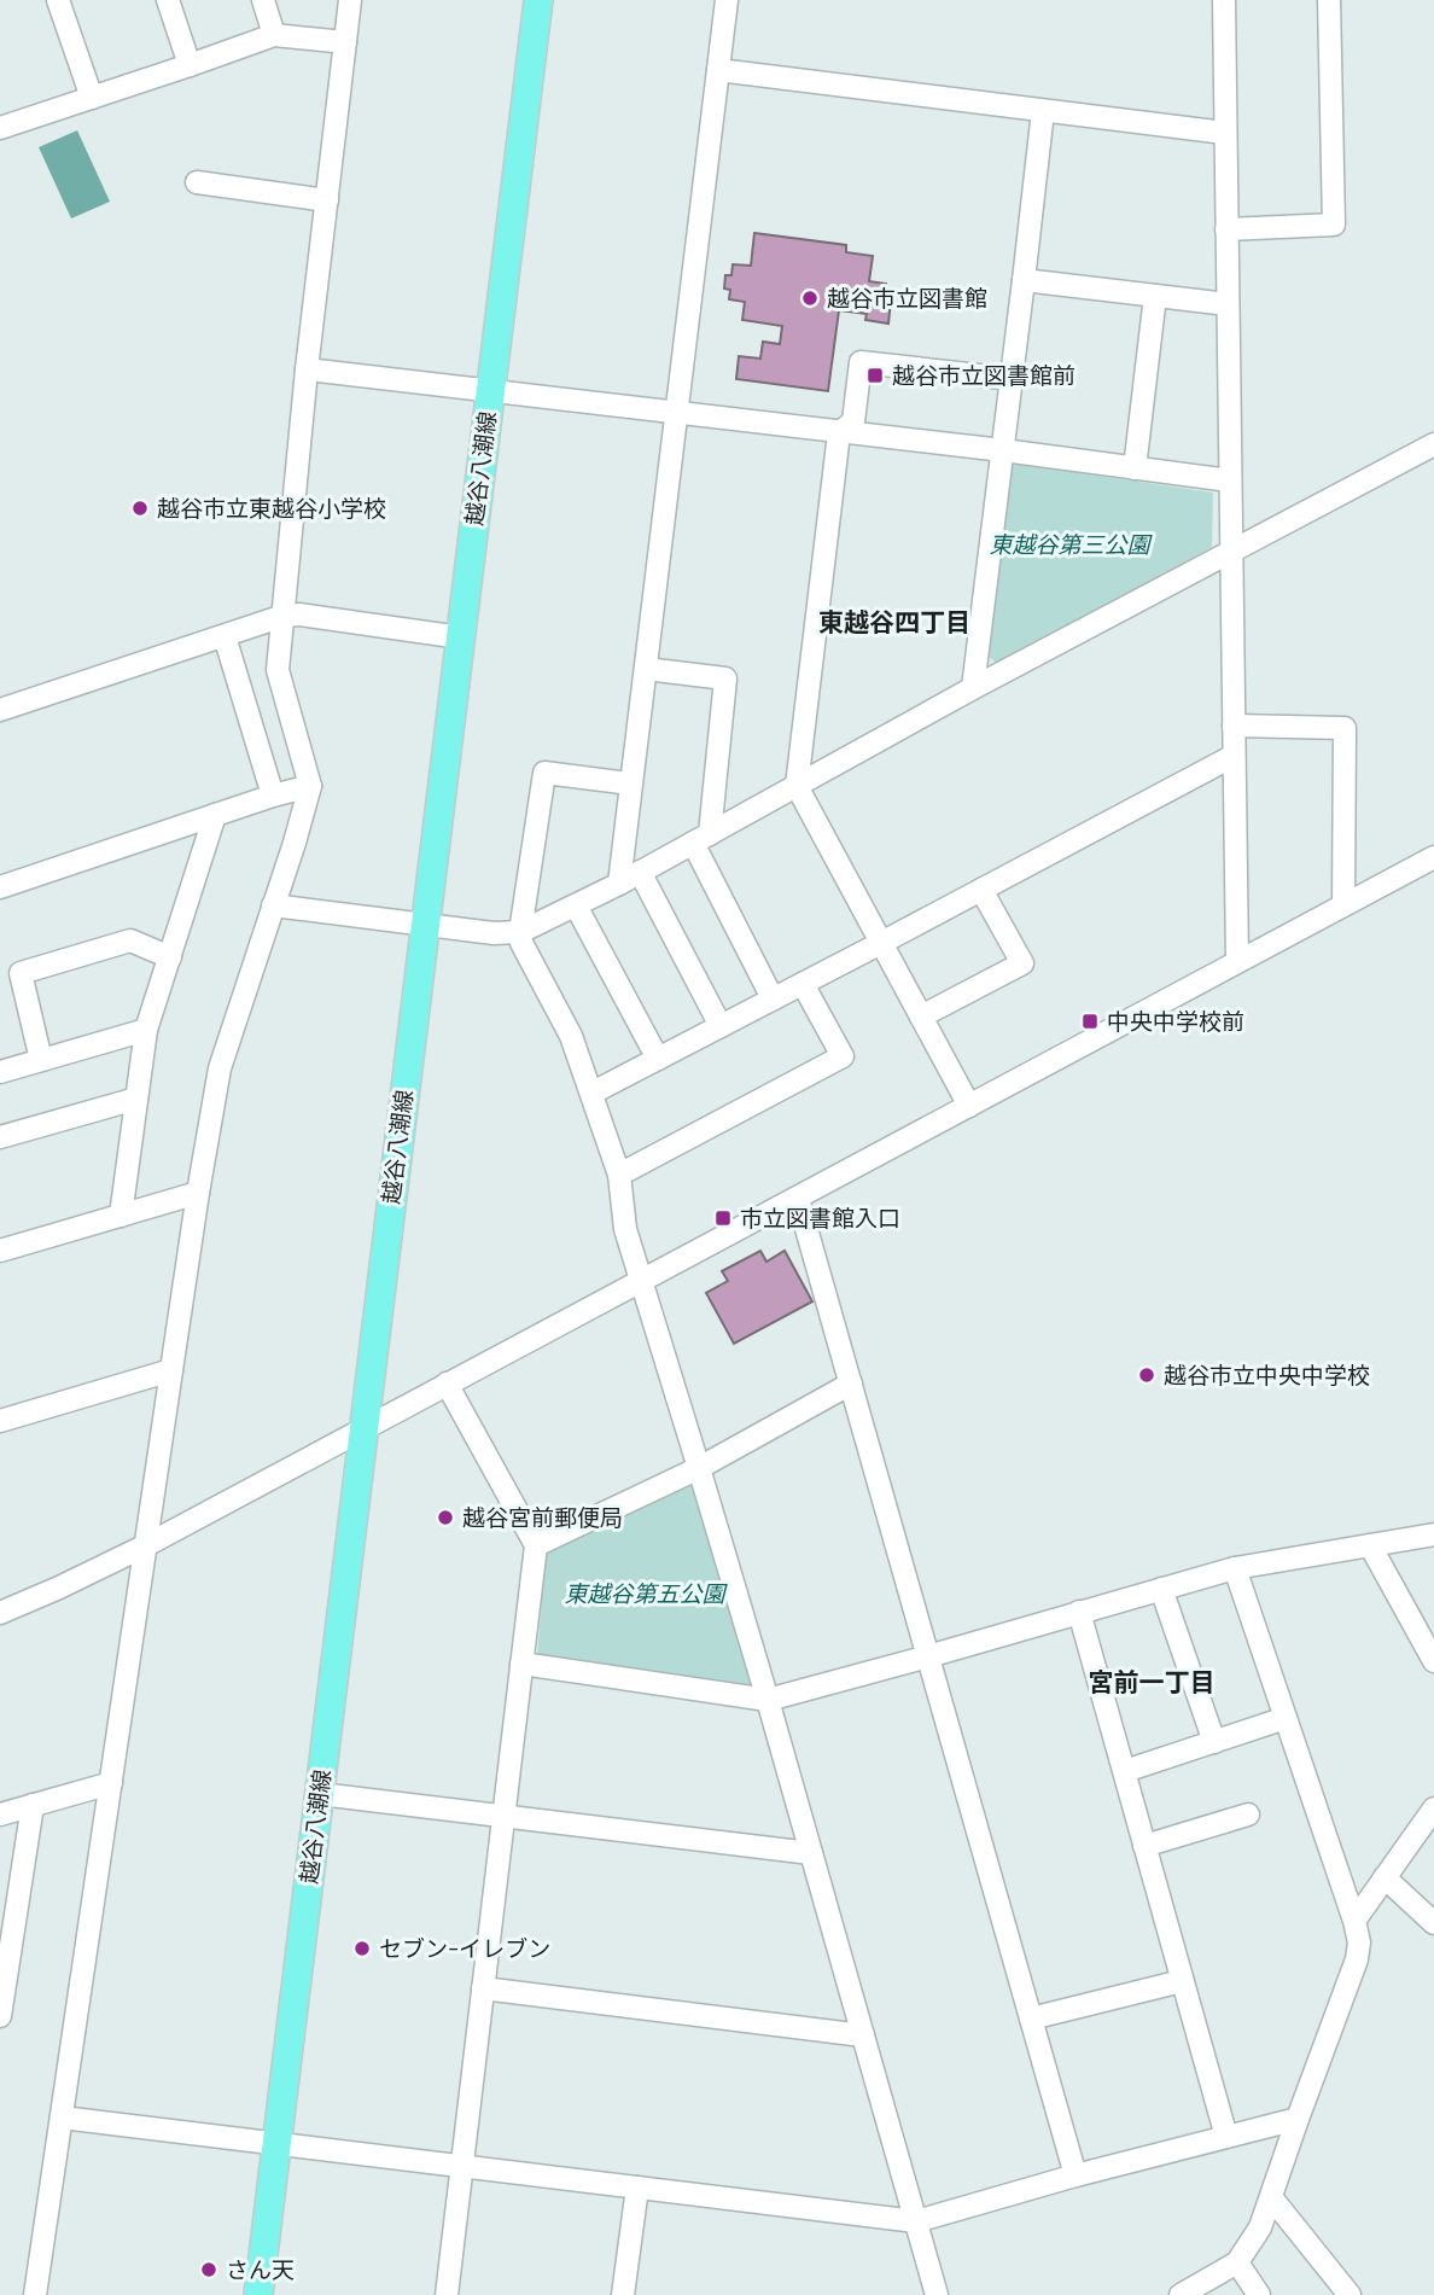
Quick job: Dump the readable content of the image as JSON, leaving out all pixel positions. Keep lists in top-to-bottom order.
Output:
{
  "streets": {
    "main road": ["越谷八潮線"]
  },
  "districts": ["東越谷四丁目", "宮前一丁目"],
  "parks": ["東越谷第三公園", "東越谷第五公園"],
  "places": {
    "other": [
      "越谷市立図書館",
      "越谷市立東越谷小学校",
      "越谷市立中央中学校",
      "越谷宮前郵便局",
      "セブン-イレブン",
      "さん天"
    ],
    "transit": ["越谷市立図書館前", "中央中学校前", "市立図書館入口"]
  }
}
